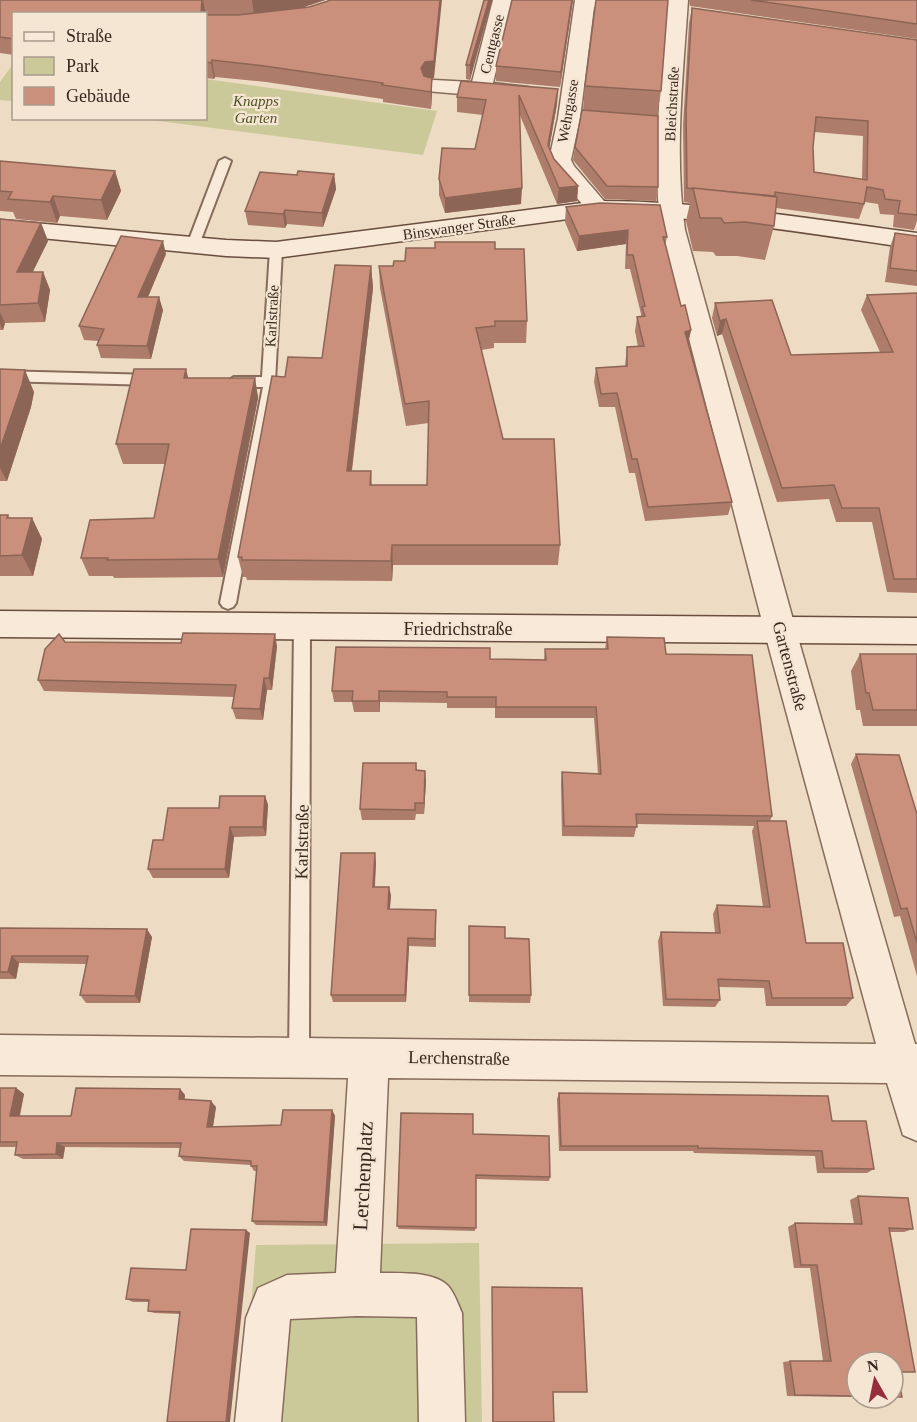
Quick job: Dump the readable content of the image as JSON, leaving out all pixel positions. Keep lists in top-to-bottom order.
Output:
{
  "streets": {
    "street": [
      "Centgasse",
      "Bleichstraße",
      "Wehrgasse",
      "Binswanger Straße",
      "Friedrichstraße",
      "Gartenstraße",
      "Lerchenstraße",
      "Lerchenplatz"
    ],
    "lane": ["Karlstraße"]
  },
  "crossings": [
    ["Centgasse", "Wehrgasse"],
    ["Bleichstraße", "Binswanger Straße"],
    ["Bleichstraße", "Gartenstraße"],
    ["Wehrgasse", "Binswanger Straße"],
    ["Binswanger Straße", "Karlstraße"],
    ["Binswanger Straße", "Gartenstraße"],
    ["Karlstraße", "Friedrichstraße"],
    ["Karlstraße", "Lerchenstraße"],
    ["Friedrichstraße", "Gartenstraße"],
    ["Gartenstraße", "Lerchenstraße"],
    ["Lerchenstraße", "Lerchenplatz"]
  ],
  "parks": ["Knapps Garten"],
  "legend": ["Straße", "Park", "Gebäude"],
  "north": "top"
}
